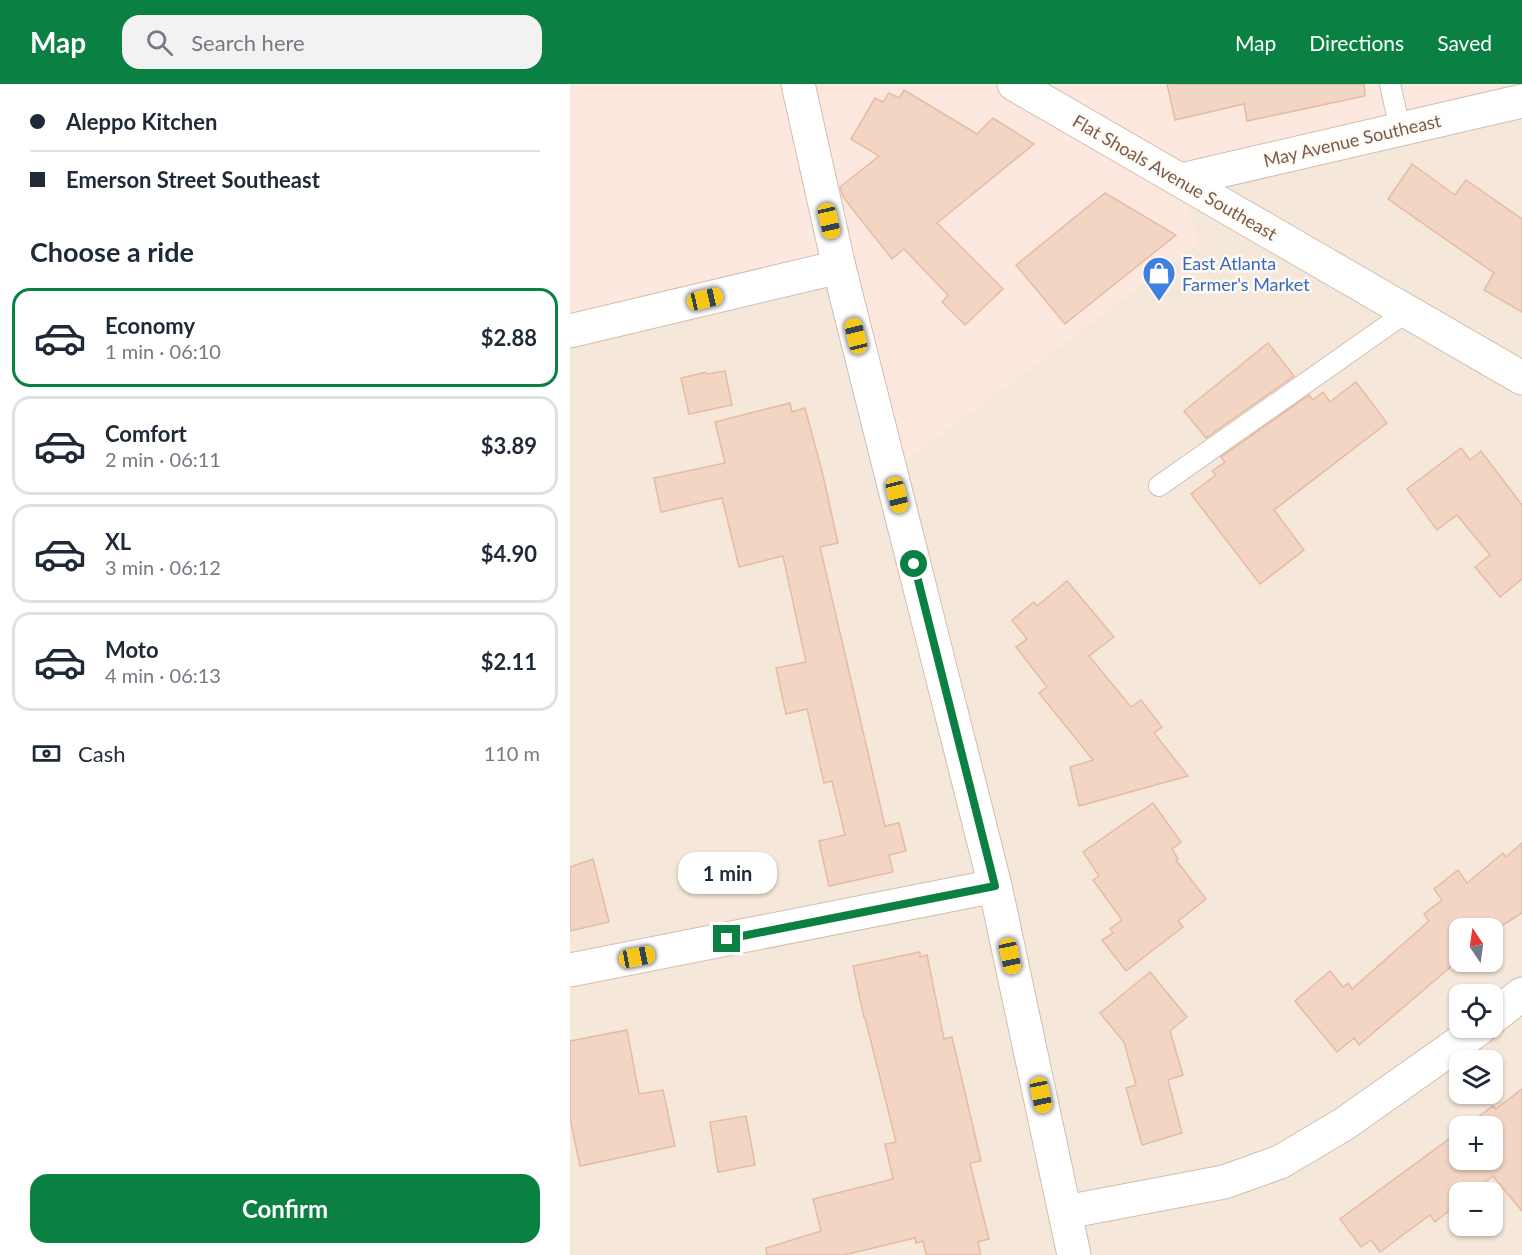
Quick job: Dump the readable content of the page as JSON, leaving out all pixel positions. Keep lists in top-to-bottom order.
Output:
{
  "streets": {
    "street": ["May Avenue Southeast", "Flat Shoals Avenue Southeast"]
  },
  "crossings": [
    ["May Avenue Southeast", "Flat Shoals Avenue Southeast"]
  ],
  "places": {
    "shop": ["East Atlanta Farmer's Market"]
  },
  "north": "top",
  "page": {
    "header": "Map",
    "search": "Search here",
    "nav": ["Map", "Directions", "Saved"],
    "banner": ["Aleppo Kitchen", "Emerson Street Southeast"],
    "heading": "Choose a ride",
    "list": [
      {
        "name": "Economy",
        "note": "1 min · 06:10",
        "value": "$2.88"
      },
      {
        "name": "Comfort",
        "note": "2 min · 06:11",
        "value": "$3.89"
      },
      {
        "name": "XL",
        "note": "3 min · 06:12",
        "value": "$4.90"
      },
      {
        "name": "Moto",
        "note": "4 min · 06:13",
        "value": "$2.11"
      }
    ],
    "pay": ["Cash", "110 m"],
    "bubble": "1 min",
    "map_buttons": ["+", "−"],
    "buttons": "Confirm"
  }
}
